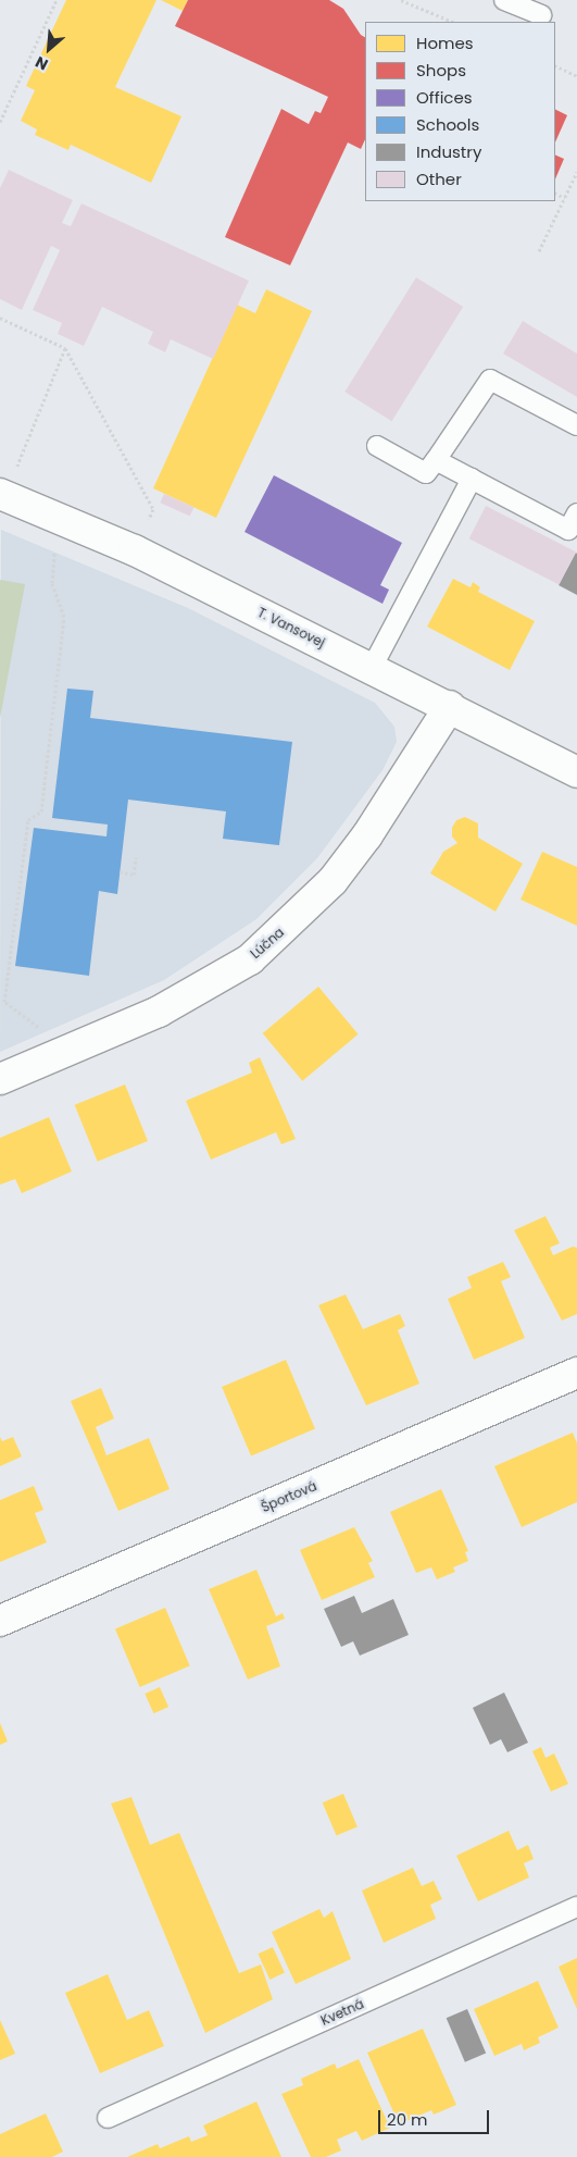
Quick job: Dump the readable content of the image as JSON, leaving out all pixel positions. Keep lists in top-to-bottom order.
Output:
{
  "streets": {
    "street": ["T. Vansovej", "Lúčna", "Športová"],
    "lane": ["Kvetná"]
  },
  "crossings": [
    ["T. Vansovej", "Lúčna"]
  ],
  "legend": [
    "Homes",
    "Shops",
    "Offices",
    "Schools",
    "Industry",
    "Other"
  ],
  "scale_bar": "20 m",
  "north": "bottom left"
}
